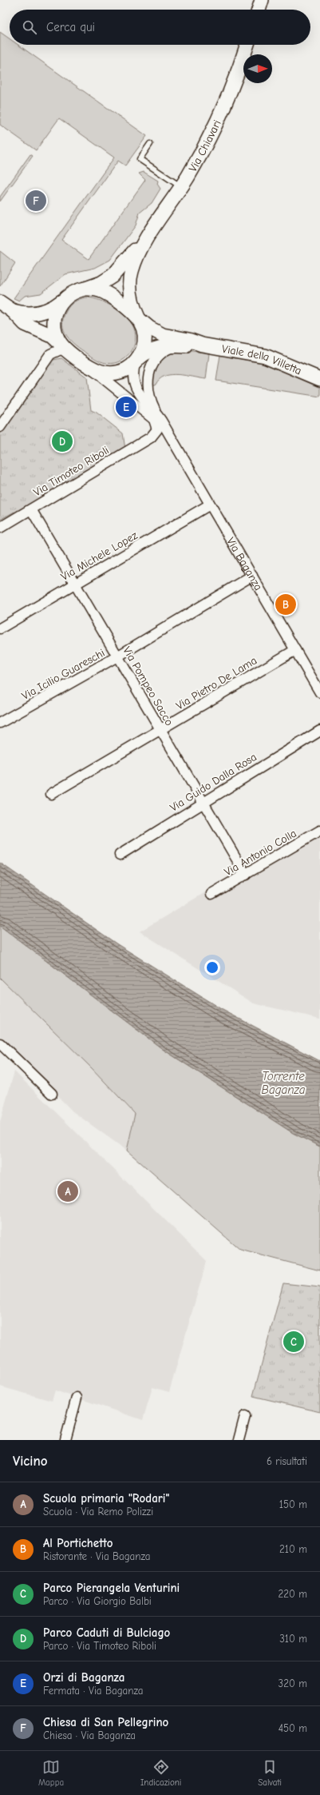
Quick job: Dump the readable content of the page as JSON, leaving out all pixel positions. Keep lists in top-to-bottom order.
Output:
{
  "streets": {
    "street": [
      "Via Chiavari",
      "Viale della Villetta",
      "Via Timoteo Riboli",
      "Via Michele Lopez",
      "Via Baganza",
      "Via Icilio Guareschi",
      "Via Pietro De Lama",
      "Via Pompeo Sacco",
      "Via Guido Dalla Rosa",
      "Via Antonio Colla"
    ]
  },
  "crossings": [
    ["Via Chiavari", "Viale della Villetta"],
    ["Via Chiavari", "Via Baganza"],
    ["Viale della Villetta", "Via Baganza"],
    ["Via Timoteo Riboli", "Via Pompeo Sacco"],
    ["Via Michele Lopez", "Via Baganza"],
    ["Via Michele Lopez", "Via Pompeo Sacco"],
    ["Via Baganza", "Via Icilio Guareschi"],
    ["Via Baganza", "Via Pietro De Lama"],
    ["Via Icilio Guareschi", "Via Pompeo Sacco"],
    ["Via Pietro De Lama", "Via Pompeo Sacco"],
    ["Via Pompeo Sacco", "Via Guido Dalla Rosa"],
    ["Via Pompeo Sacco", "Via Antonio Colla"]
  ],
  "water": ["Torrente Baganza"],
  "north": "right",
  "page": {
    "search": "Cerca qui",
    "pins": [
      "F",
      "E",
      "D",
      "B",
      "A",
      "C"
    ],
    "heading": ["Vicino", "6 risultati"],
    "list": [
      {
        "mark": "A",
        "name": "Scuola primaria \"Rodari\"",
        "note": "Scuola · Via Remo Polizzi",
        "value": "150 m"
      },
      {
        "mark": "B",
        "name": "Al Portichetto",
        "note": "Ristorante · Via Baganza",
        "value": "210 m"
      },
      {
        "mark": "C",
        "name": "Parco Pierangela Venturini",
        "note": "Parco · Via Giorgio Balbi",
        "value": "220 m"
      },
      {
        "mark": "D",
        "name": "Parco Caduti di Bulciago",
        "note": "Parco · Via Timoteo Riboli",
        "value": "310 m"
      },
      {
        "mark": "E",
        "name": "Orzi di Baganza",
        "note": "Fermata · Via Baganza",
        "value": "320 m"
      },
      {
        "mark": "F",
        "name": "Chiesa di San Pellegrino",
        "note": "Chiesa · Via Baganza",
        "value": "450 m"
      }
    ],
    "nav": ["Mappa", "Indicazioni", "Salvati"]
  }
}
